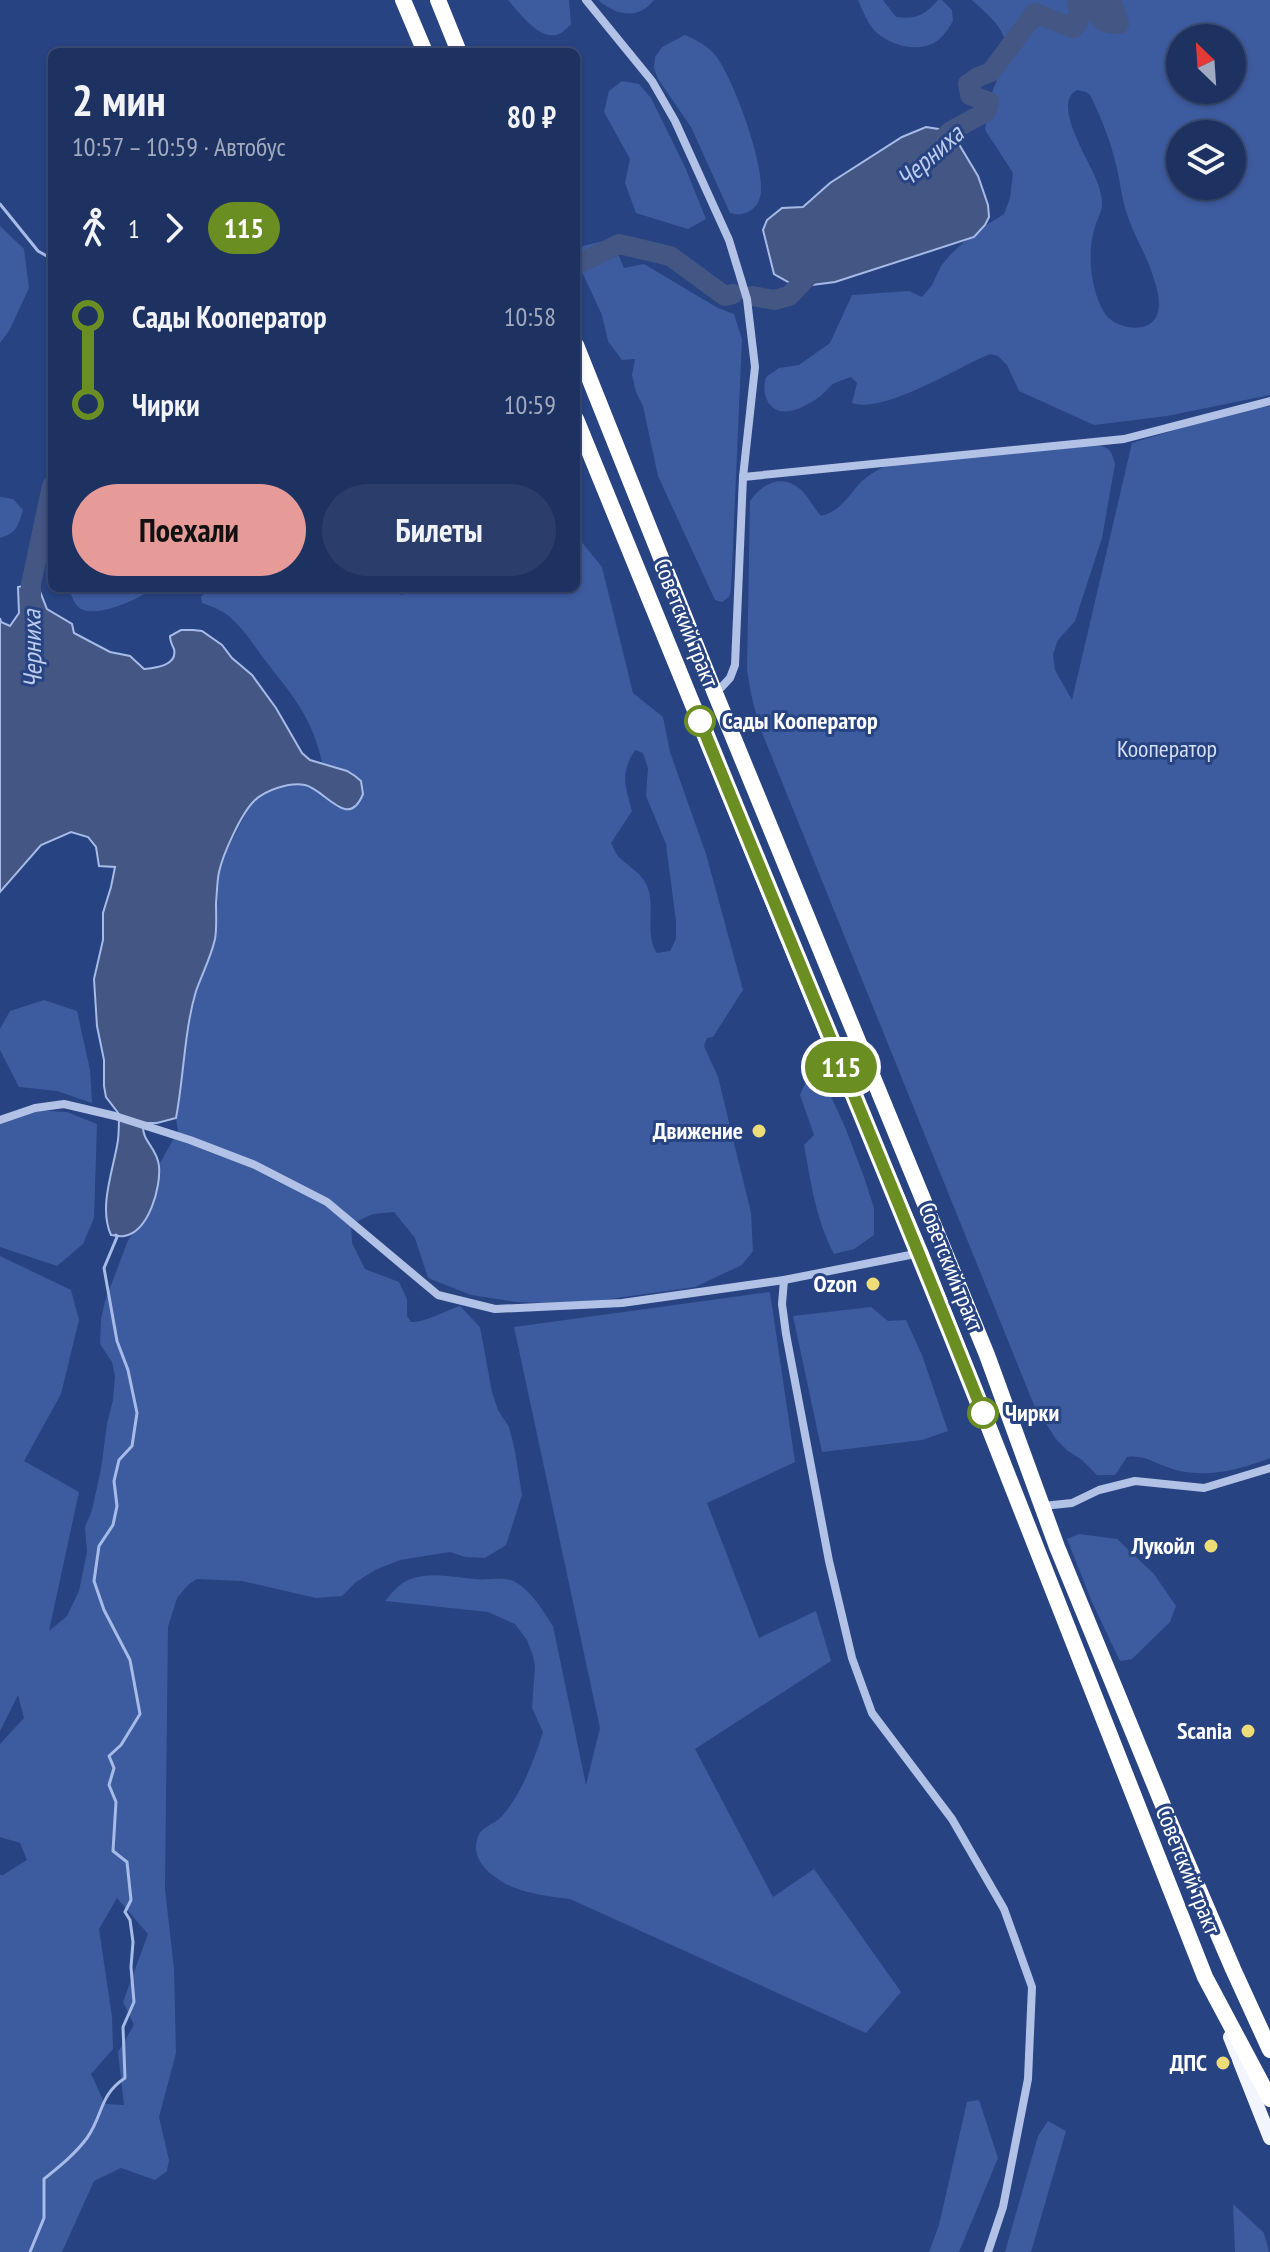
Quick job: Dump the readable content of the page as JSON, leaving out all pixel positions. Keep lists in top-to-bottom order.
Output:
{
  "streets": {
    "highway": ["Советский тракт"]
  },
  "water": ["Черниха"],
  "parks": ["Кооператор"],
  "places": [
    "Сады Кооператор",
    "Движение",
    "Ozon",
    "Чирки",
    "Лукойл",
    "Scania",
    "ДПС"
  ],
  "lines": ["bus line 115"],
  "north": "top left",
  "page": {
    "on_map": "115",
    "heading": ["2 мин", "10:57 – 10:59 · Автобус", "80 ₽"],
    "legs": ["1", "115"],
    "list": [
      {
        "name": "Сады Кооператор",
        "value": "10:58"
      },
      {
        "name": "Чирки",
        "value": "10:59"
      }
    ],
    "buttons": ["Поехали", "Билеты"]
  }
}
